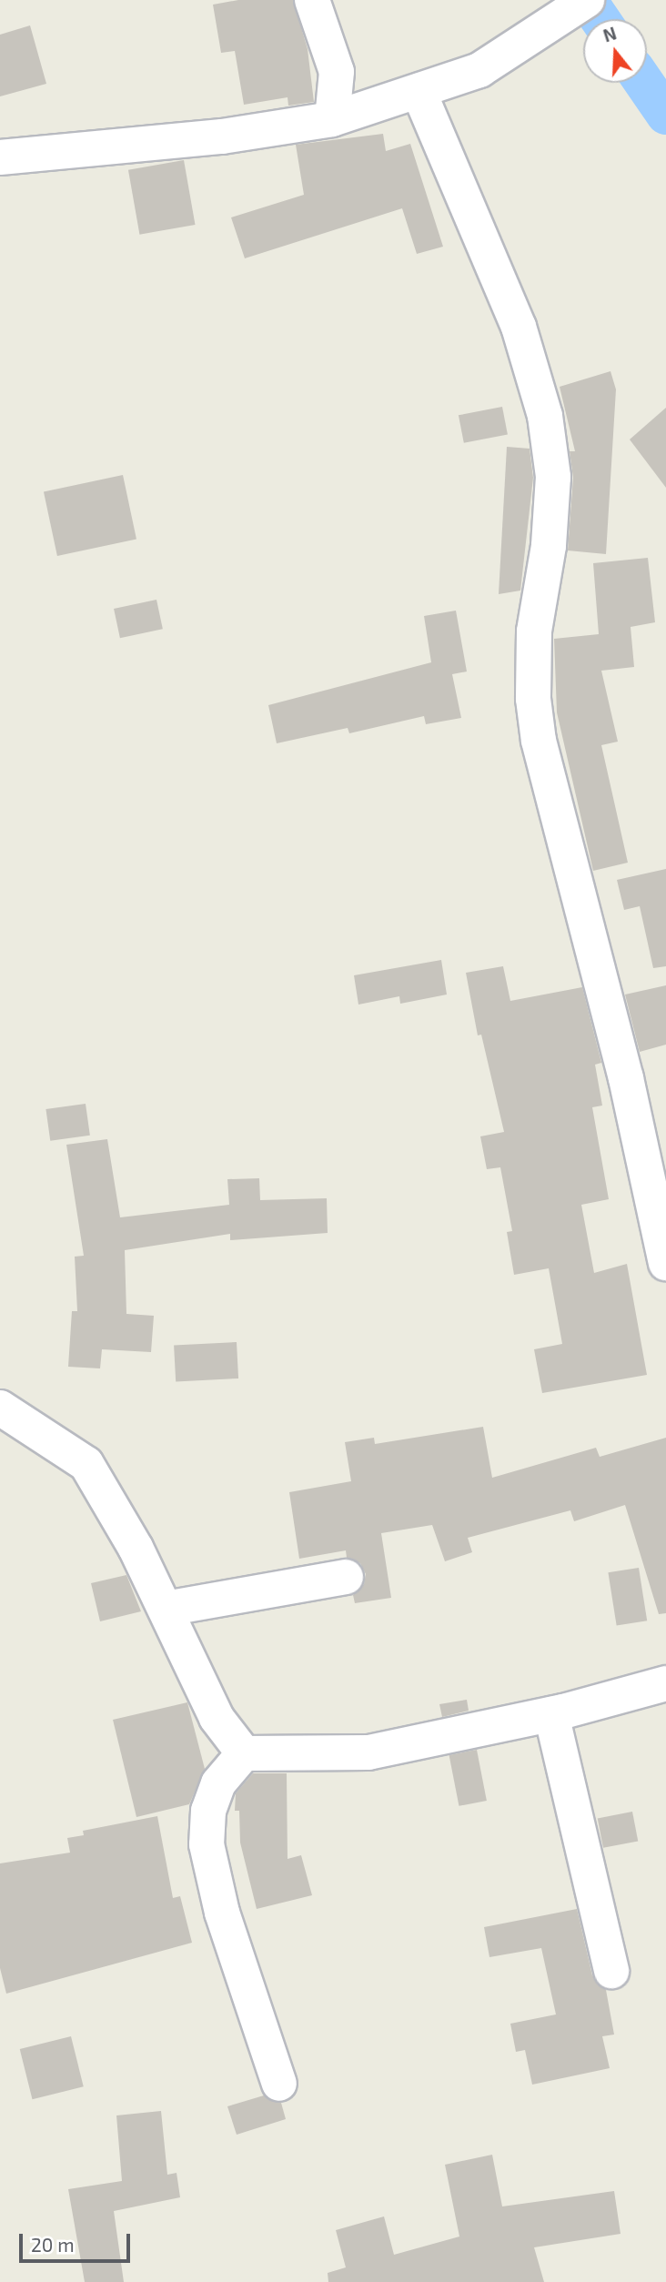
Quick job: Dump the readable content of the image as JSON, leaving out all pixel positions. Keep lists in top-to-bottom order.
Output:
{
  "scale_bar": "20 m",
  "north": "top"
}
